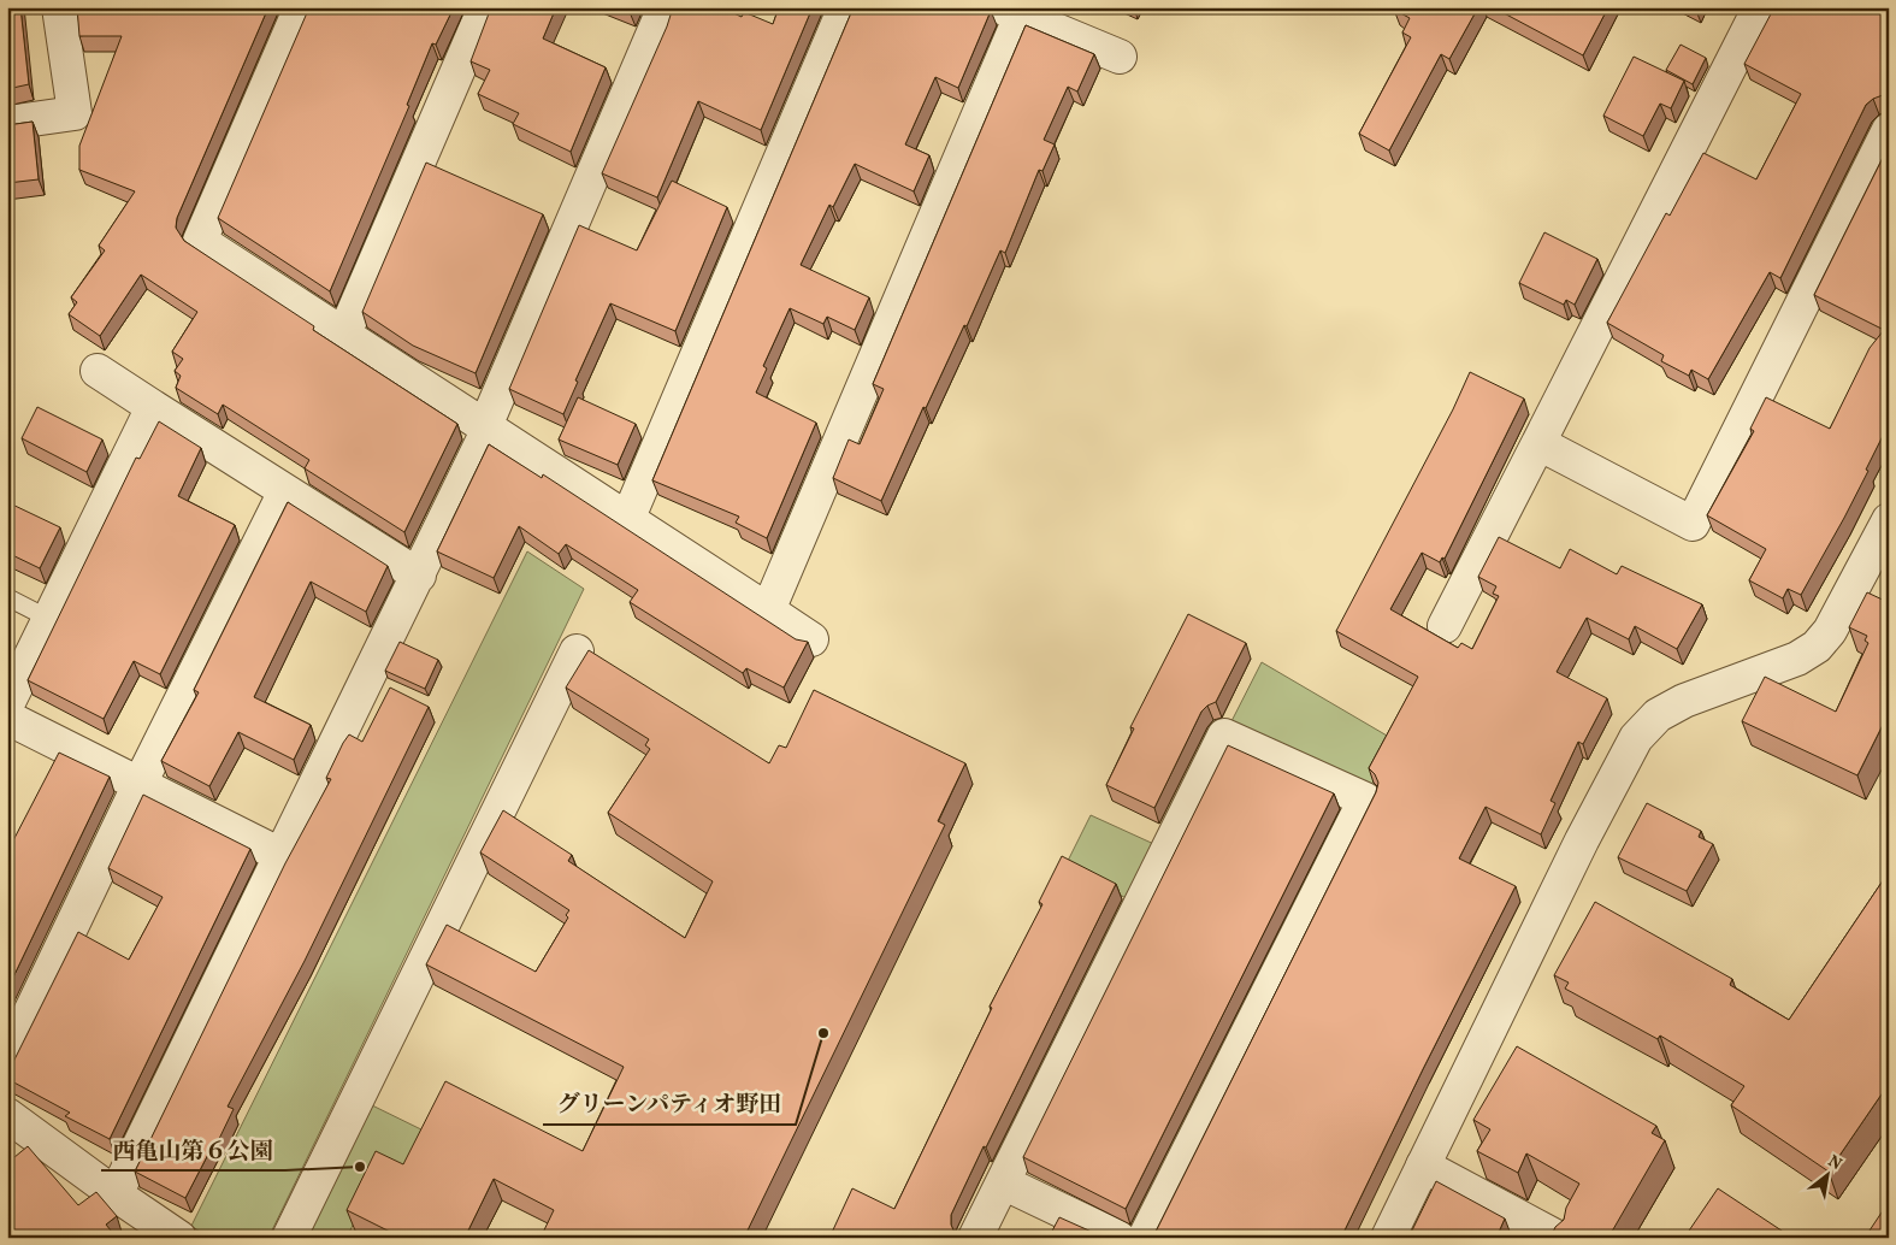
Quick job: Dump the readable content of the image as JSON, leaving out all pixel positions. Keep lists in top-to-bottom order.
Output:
{
  "places": ["グリーンパティオ野田", "西亀山第６公園"],
  "north": "top right"
}
